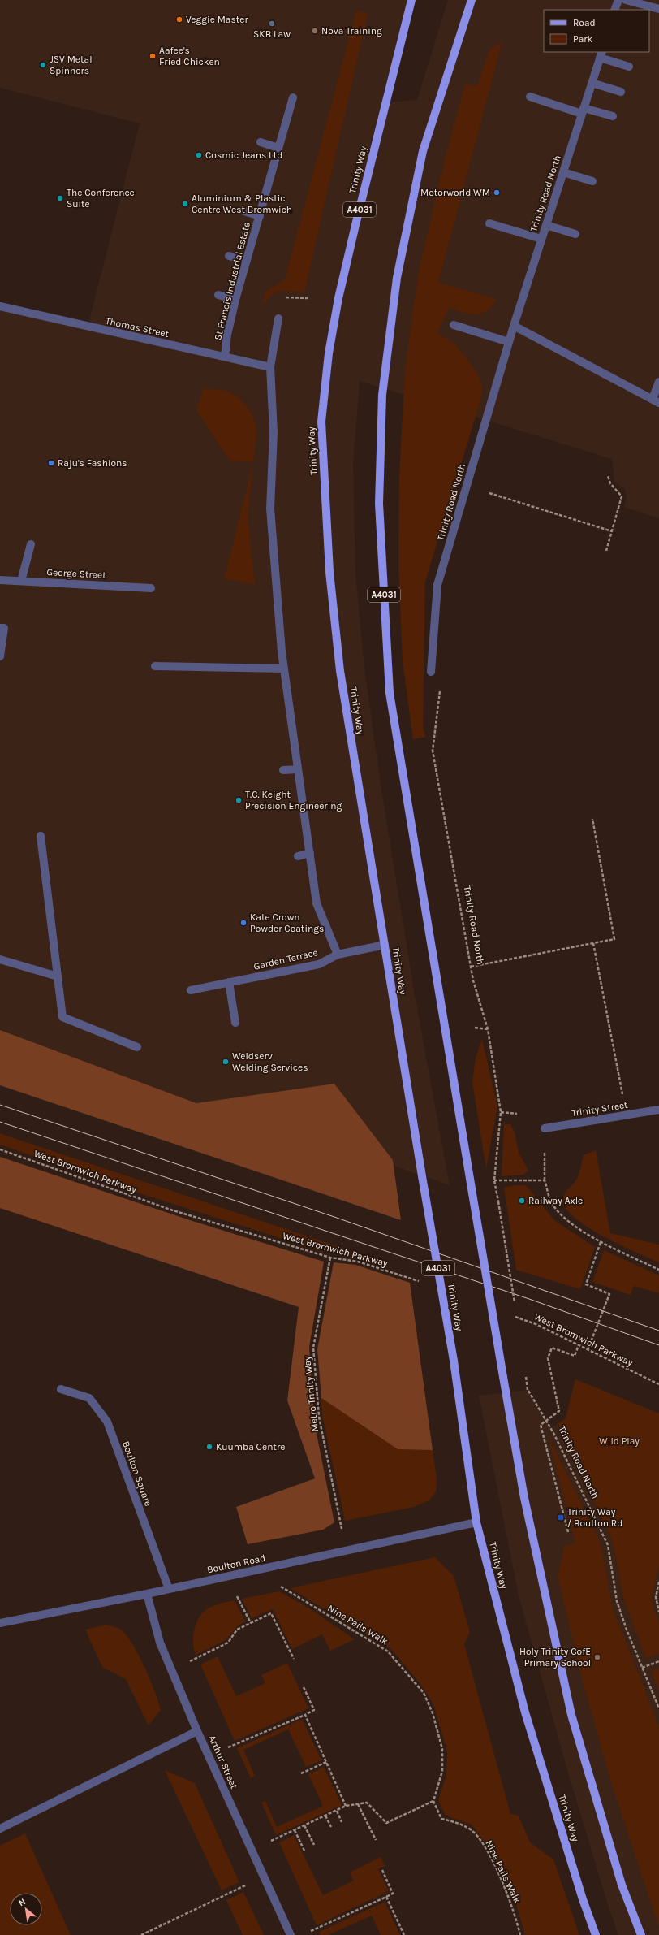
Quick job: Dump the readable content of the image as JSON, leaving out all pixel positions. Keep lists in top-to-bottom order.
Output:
{
  "streets": {
    "main road": ["Trinity Way", "A4031"],
    "street": [
      "Trinity Road North",
      "St Francis Industrial Estate",
      "Thomas Street",
      "George Street",
      "Garden Terrace",
      "Trinity Street",
      "Boulton Square",
      "Boulton Road",
      "Arthur Street"
    ],
    "path": ["West Bromwich Parkway", "Metro Trinity Way", "Nine Pails Walk"]
  },
  "crossings": [
    ["Trinity Way", "Garden Terrace"],
    ["Trinity Way", "Boulton Road"],
    ["St Francis Industrial Estate", "Thomas Street"],
    ["West Bromwich Parkway", "Metro Trinity Way"],
    ["Boulton Square", "Boulton Road"],
    ["Boulton Road", "Arthur Street"]
  ],
  "parks": ["Wild Play"],
  "places": {
    "other": [
      "Veggie Master",
      "SKB Law",
      "Nova Training",
      "Aafee's Fried Chicken",
      "JSV Metal Spinners",
      "Cosmic Jeans Ltd",
      "Motorworld WM",
      "The Conference Suite",
      "Aluminium & Plastic Centre West Bromwich",
      "Raju's Fashions",
      "T.C. Keight Precision Engineering",
      "Kate Crown Powder Coatings",
      "Weldserv Welding Services",
      "Railway Axle",
      "Kuumba Centre",
      "Holy Trinity CofE Primary School"
    ],
    "transit": ["Trinity Way / Boulton Rd"]
  },
  "legend": ["Road", "Park"],
  "north": "top left"
}
